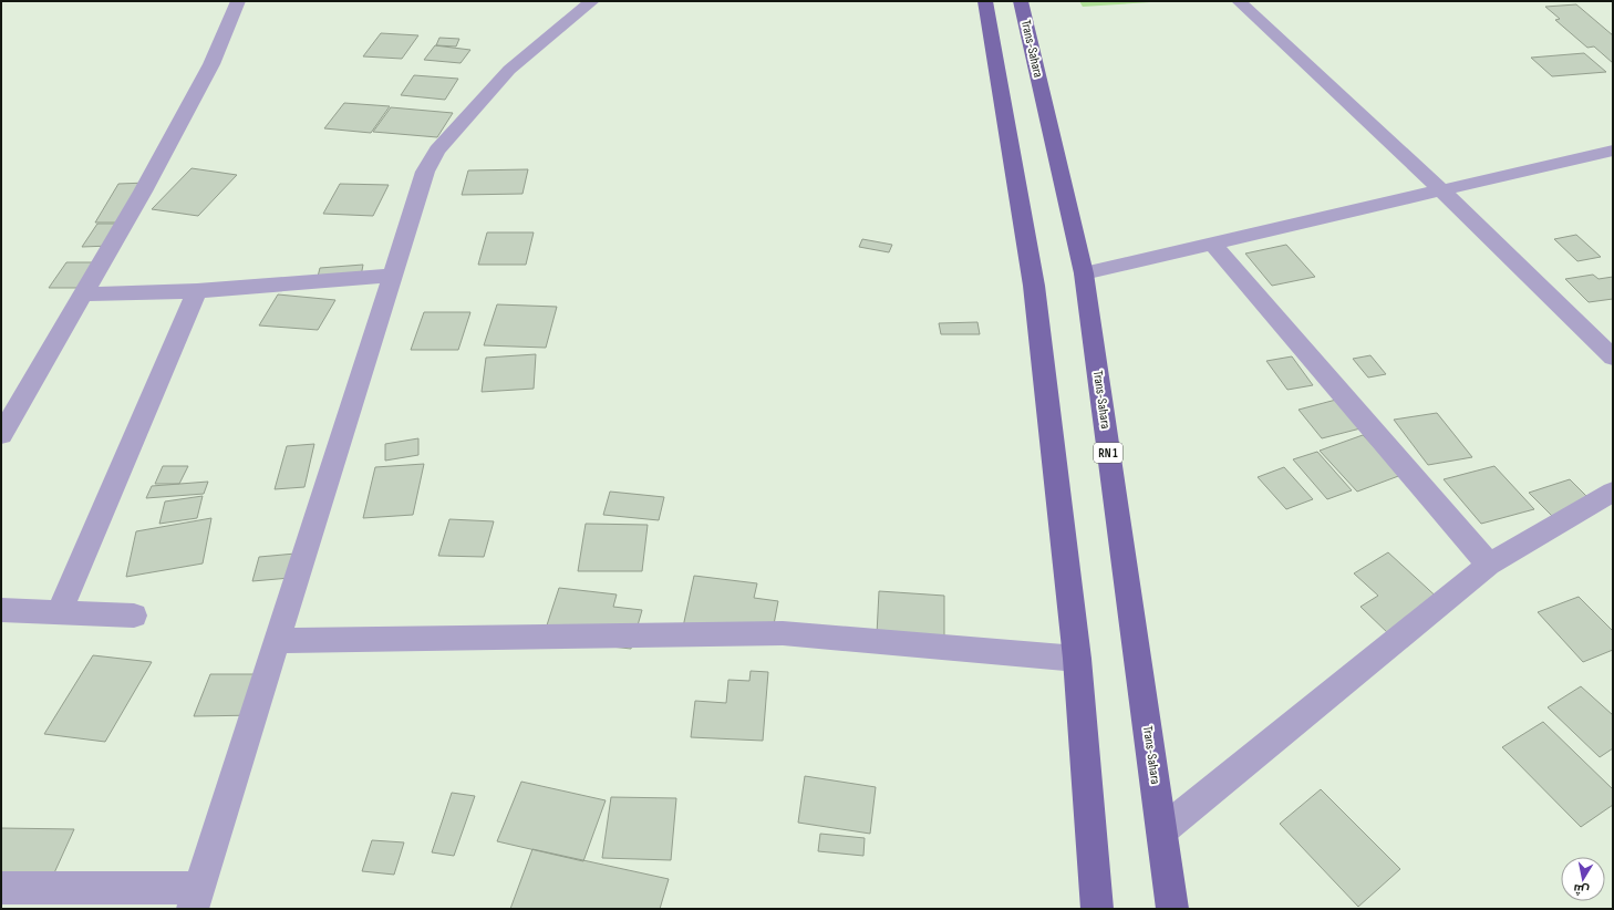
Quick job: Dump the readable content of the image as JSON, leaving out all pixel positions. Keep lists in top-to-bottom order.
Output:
{
  "streets": {
    "main road": ["Trans-Sahara", "RN 1"]
  },
  "north": "bottom"
}
